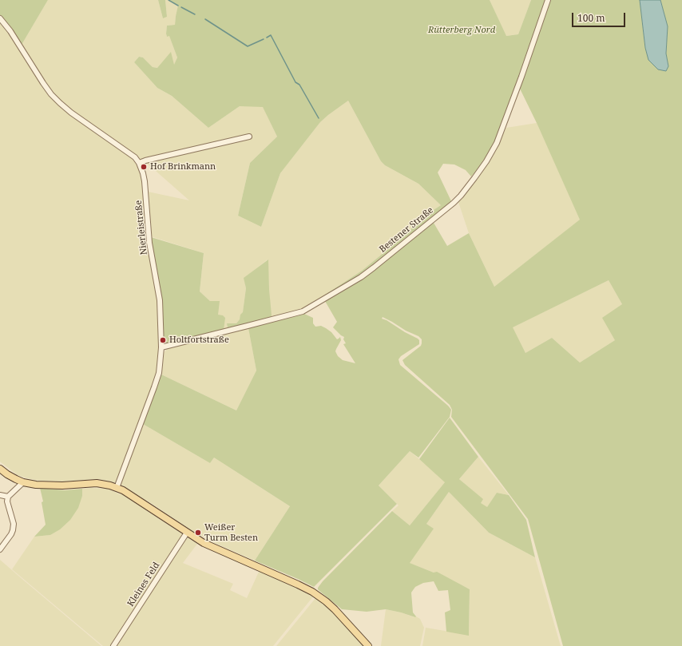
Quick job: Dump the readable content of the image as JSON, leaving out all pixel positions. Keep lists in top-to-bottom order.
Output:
{
  "streets": {
    "street": ["Nierleistraße", "Bestener Straße", "Kleines Feld"]
  },
  "crossings": [
    ["Nierleistraße", "Bestener Straße"]
  ],
  "parks": ["Rütterberg Nord"],
  "places": ["Hof Brinkmann", "Holtfortstraße", "Weißer Turm Besten"],
  "scale_bar": "100 m"
}
